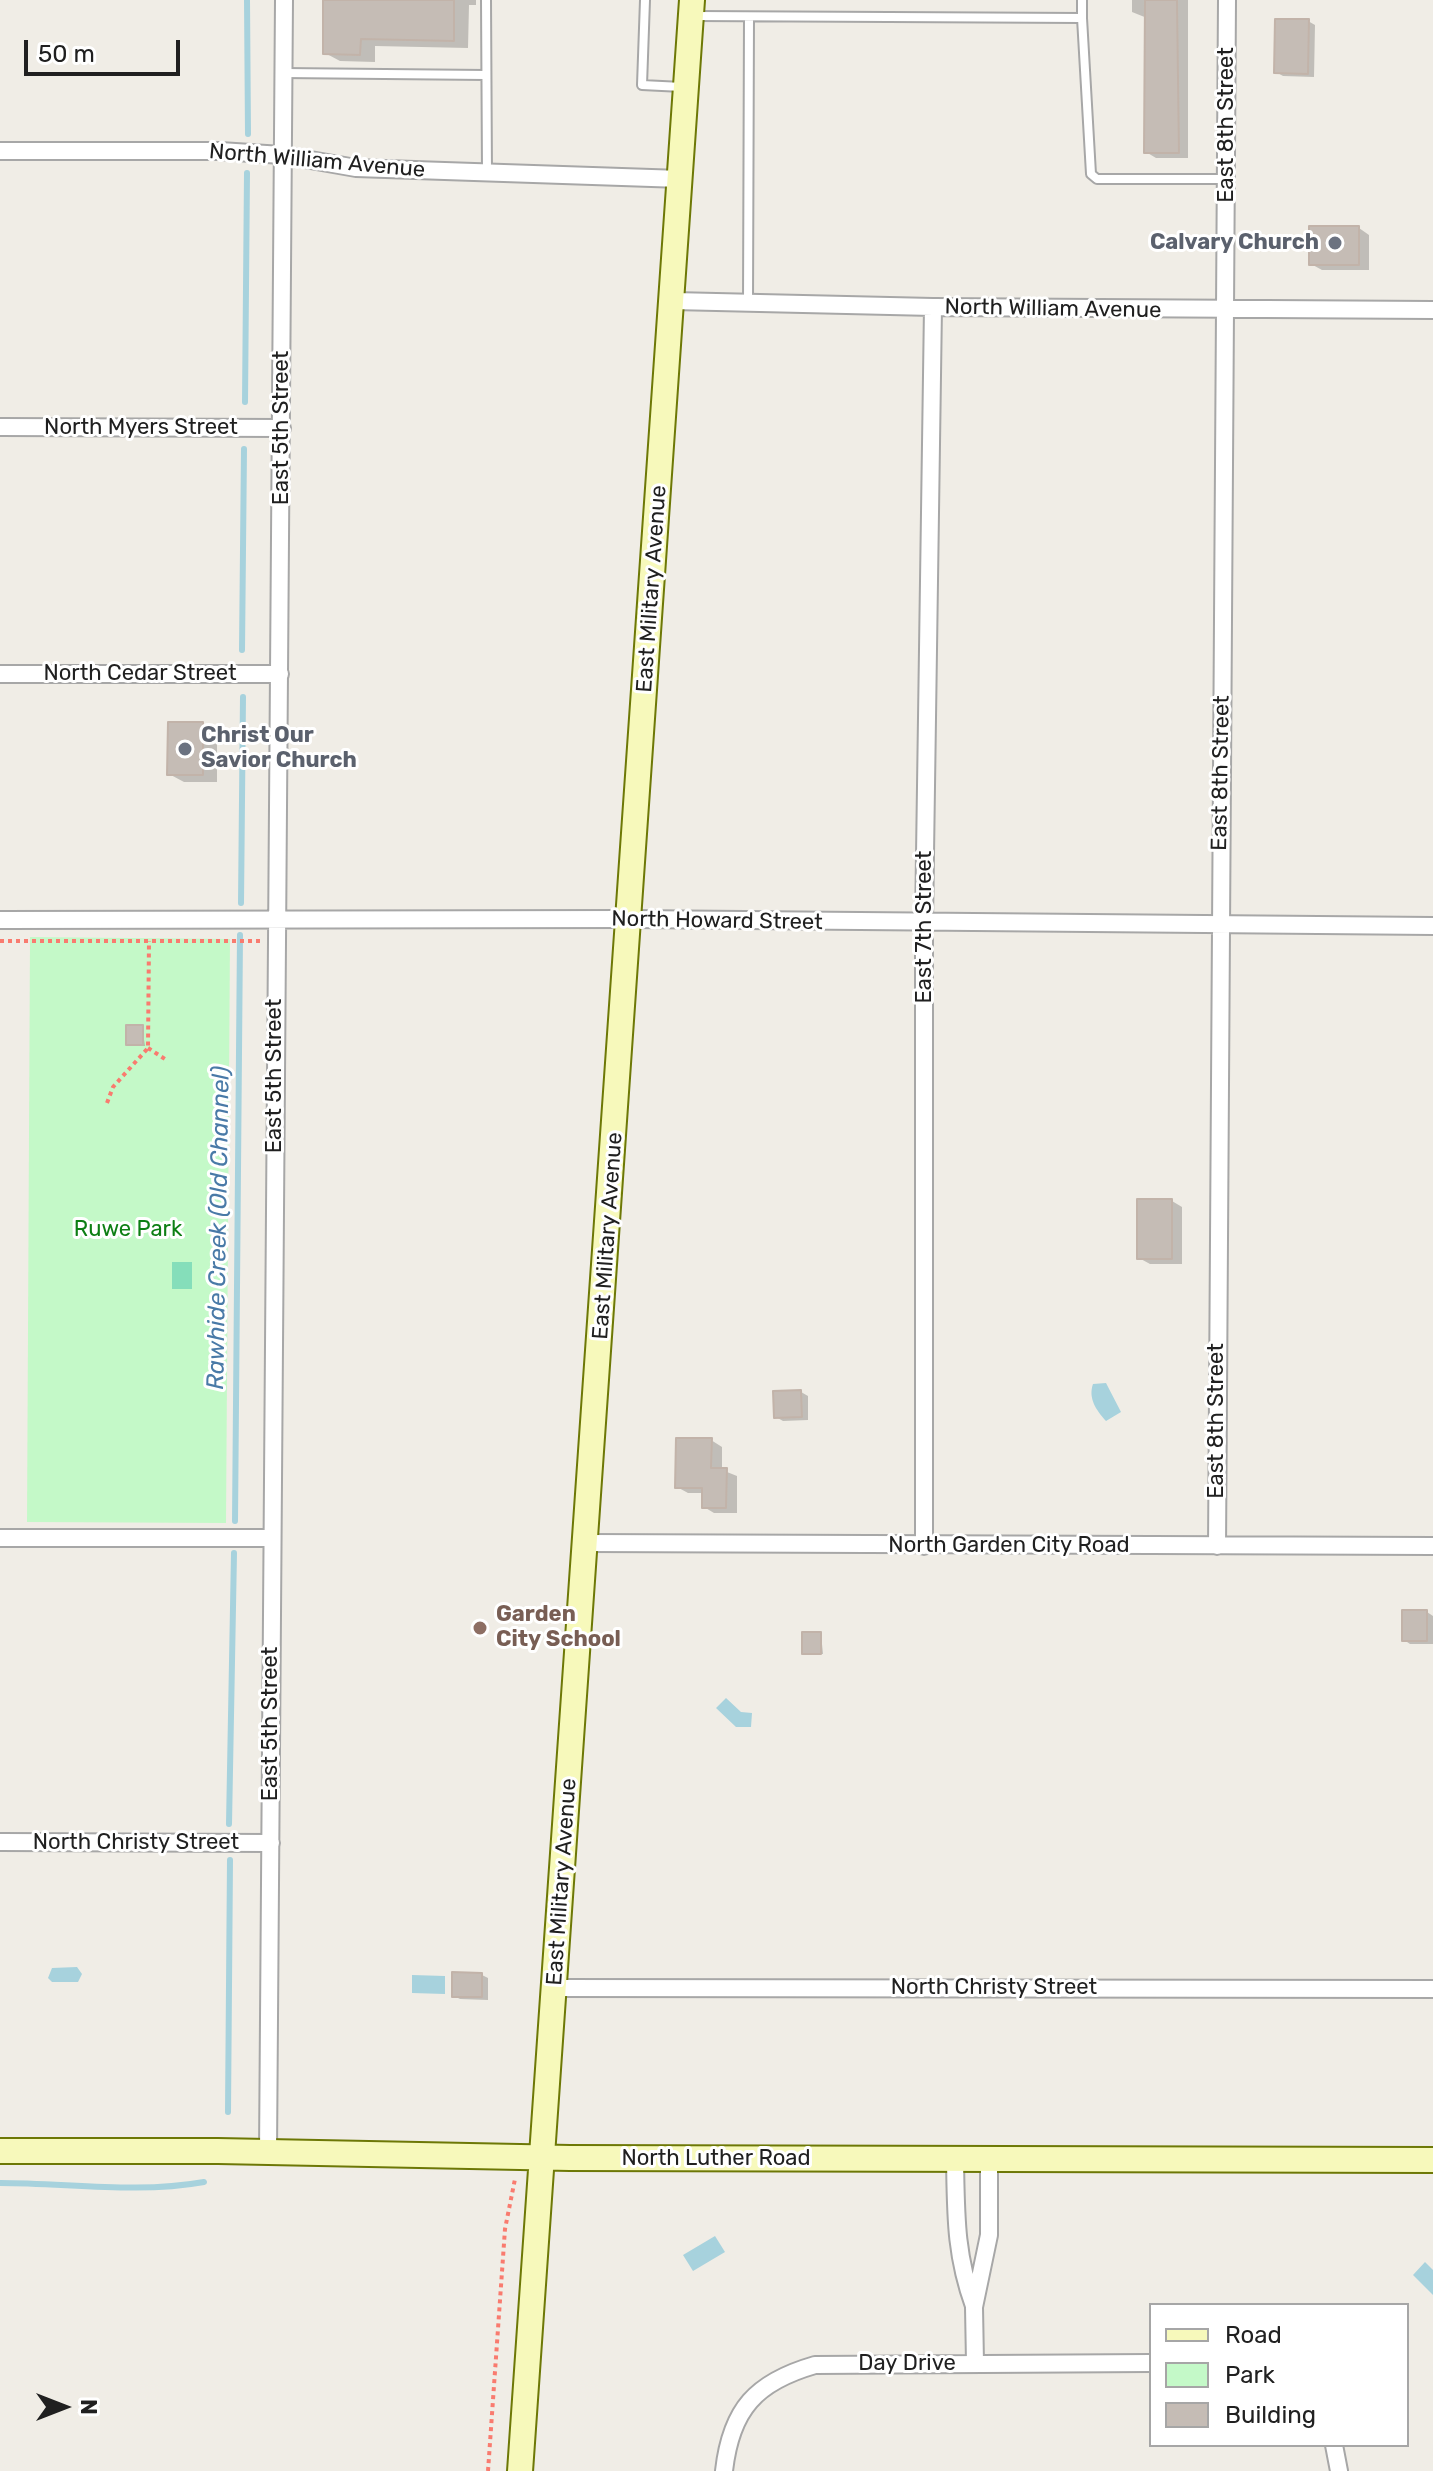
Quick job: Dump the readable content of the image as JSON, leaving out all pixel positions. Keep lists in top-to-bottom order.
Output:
{
  "streets": {
    "main road": ["East Military Avenue", "North Luther Road"],
    "street": [
      "East 8th Street",
      "North William Avenue",
      "North Myers Street",
      "East 5th Street",
      "North Cedar Street",
      "North Howard Street",
      "East 7th Street",
      "North Garden City Road",
      "North Christy Street",
      "Day Drive"
    ]
  },
  "crossings": [
    ["East 8th Street", "North William Avenue"],
    ["East 8th Street", "North Howard Street"],
    ["East 8th Street", "North Garden City Road"],
    ["North William Avenue", "East 5th Street"],
    ["North William Avenue", "East Military Avenue"],
    ["North William Avenue", "East 7th Street"],
    ["North Myers Street", "East 5th Street"],
    ["East 5th Street", "North Cedar Street"],
    ["East 5th Street", "North Howard Street"],
    ["East 5th Street", "North Christy Street"],
    ["East 5th Street", "North Luther Road"],
    ["East Military Avenue", "North Howard Street"],
    ["East Military Avenue", "North Garden City Road"],
    ["East Military Avenue", "North Christy Street"],
    ["East Military Avenue", "North Luther Road"],
    ["North Howard Street", "East 7th Street"],
    ["East 7th Street", "North Garden City Road"]
  ],
  "water": ["Rawhide Creek (Old Channel)"],
  "parks": ["Ruwe Park"],
  "places": ["Calvary Church", "Christ Our Savior Church", "Garden City School"],
  "legend": ["Road", "Park", "Building"],
  "scale_bar": "50 m",
  "north": "right"
}
